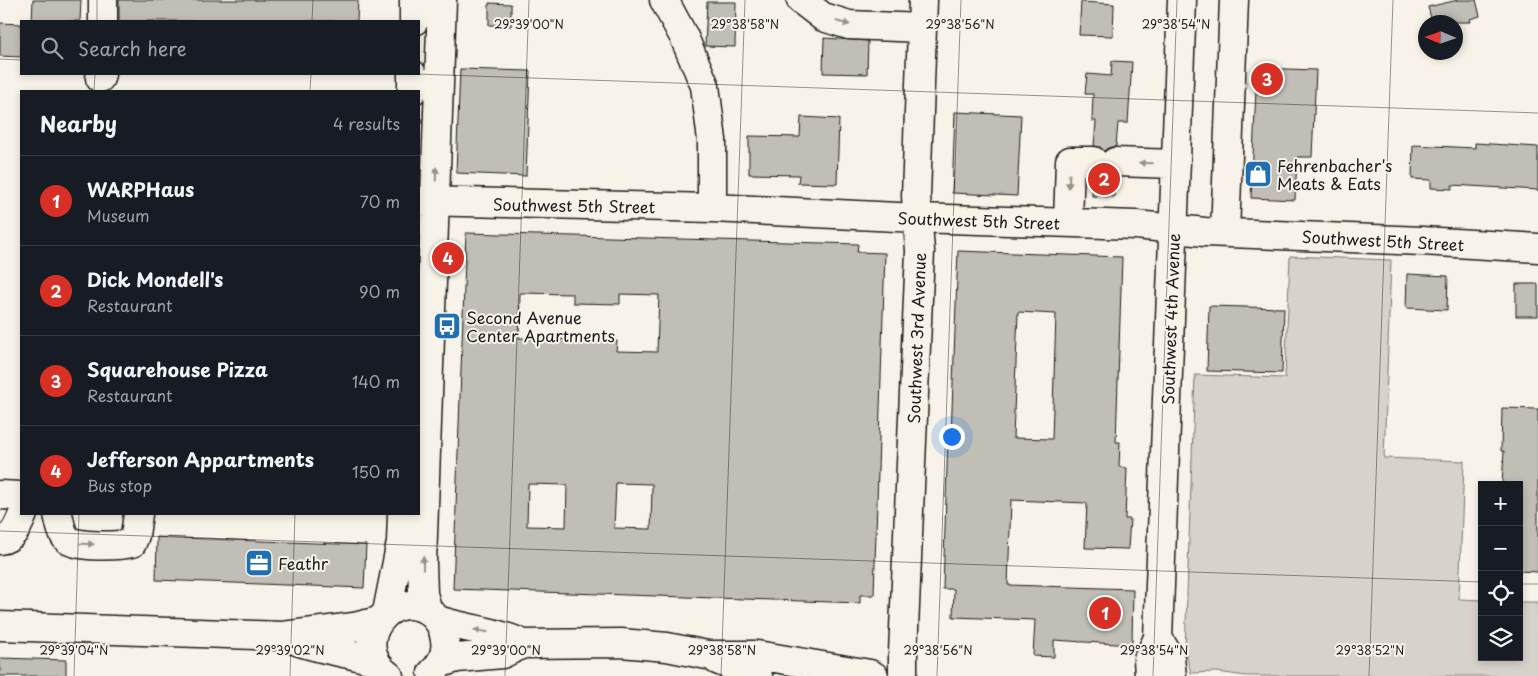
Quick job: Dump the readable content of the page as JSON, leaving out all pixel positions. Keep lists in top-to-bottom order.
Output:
{
  "streets": {
    "street": ["Southwest 5th Street", "Southwest 4th Avenue", "Southwest 3rd Avenue"]
  },
  "crossings": [
    ["Southwest 5th Street", "Southwest 4th Avenue"],
    ["Southwest 5th Street", "Southwest 3rd Avenue"]
  ],
  "places": {
    "shop": ["Fehrenbacher's Meats & Eats"],
    "bus stop": ["Second Avenue Center Apartments"],
    "office": ["Feathr"]
  },
  "north": "left",
  "page": {
    "search": "Search here",
    "pins": [
      "3",
      "2",
      "4",
      "1"
    ],
    "heading": ["Nearby", "4 results"],
    "list": [
      {
        "mark": "1",
        "name": "WARPHaus",
        "note": "Museum",
        "value": "70 m"
      },
      {
        "mark": "2",
        "name": "Dick Mondell's",
        "note": "Restaurant",
        "value": "90 m"
      },
      {
        "mark": "3",
        "name": "Squarehouse Pizza",
        "note": "Restaurant",
        "value": "140 m"
      },
      {
        "mark": "4",
        "name": "Jefferson Appartments",
        "note": "Bus stop",
        "value": "150 m"
      }
    ],
    "map_buttons": ["+", "−"]
  },
  "coordinates": [
    "29°39'00\"N",
    "29°38'58\"N",
    "29°38'56\"N",
    "29°38'54\"N",
    "29°39'04\"N",
    "29°39'02\"N",
    "29°38'52\"N"
  ]
}
